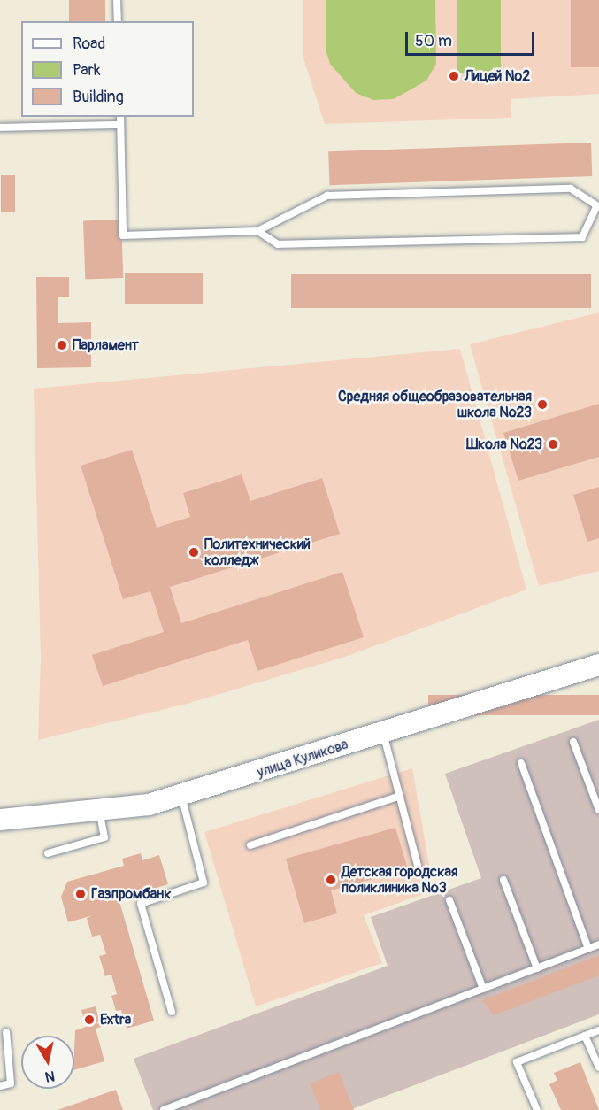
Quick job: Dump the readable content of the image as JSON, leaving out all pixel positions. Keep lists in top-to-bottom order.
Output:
{
  "streets": {
    "main road": ["улица Куликова"]
  },
  "places": [
    "Лицей №2",
    "Парламент",
    "Средняя общеобразовательная школа №23",
    "Школа №23",
    "Политехнический колледж",
    "Детская городская поликлиника №3",
    "Газпромбанк",
    "Extra"
  ],
  "legend": ["Road", "Park", "Building"],
  "scale_bar": "50 m",
  "north": "bottom"
}
